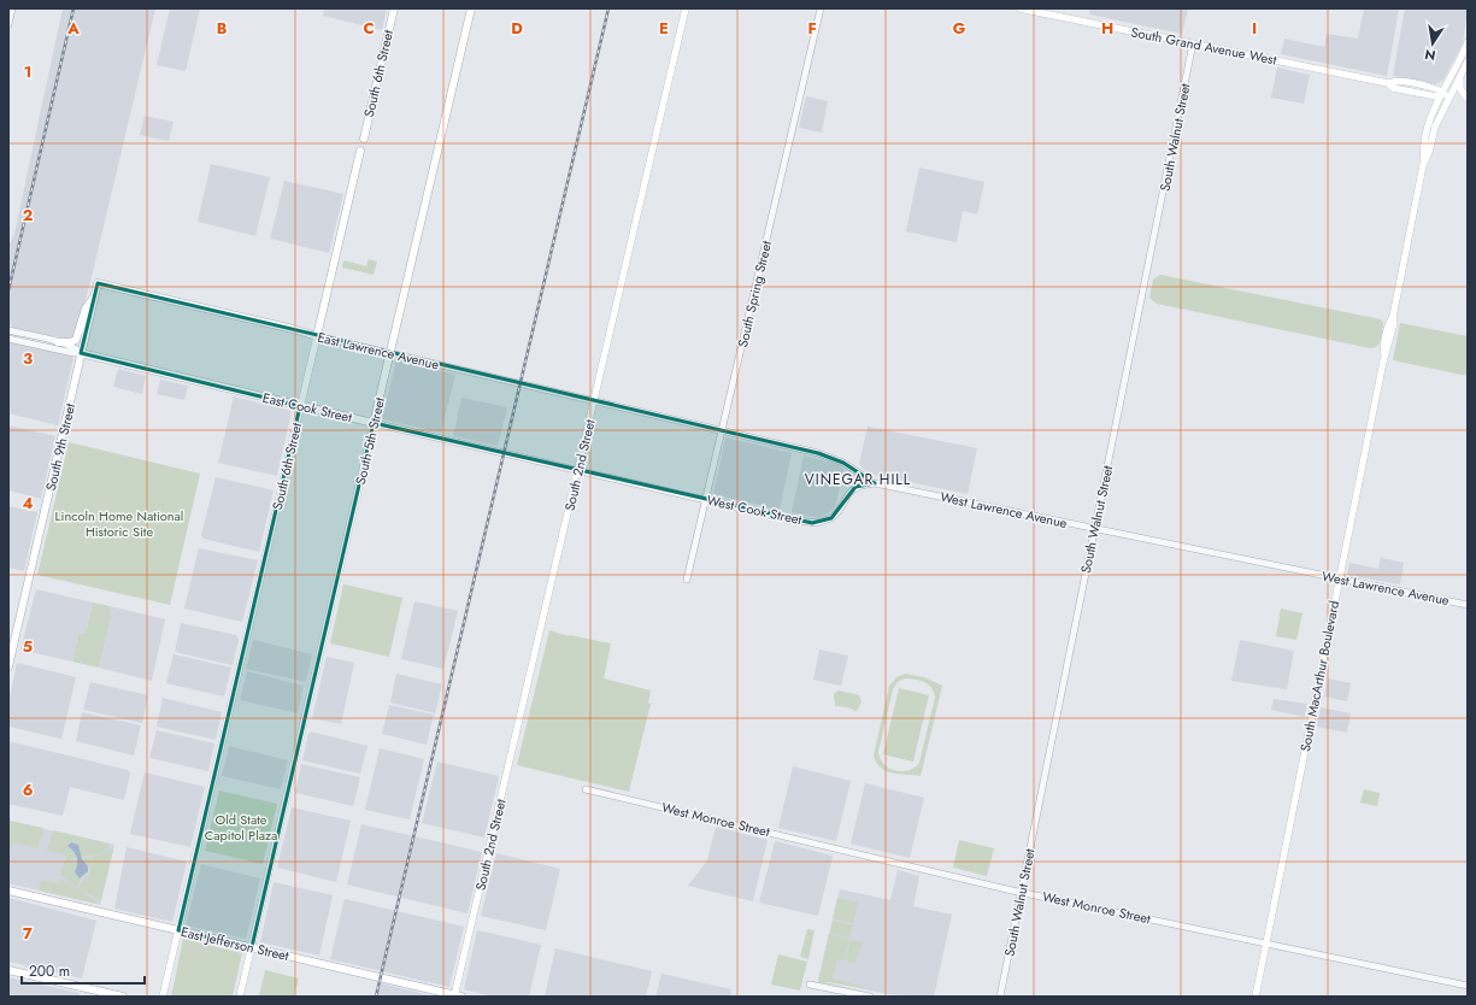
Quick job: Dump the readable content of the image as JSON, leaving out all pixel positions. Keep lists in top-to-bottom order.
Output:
{
  "streets": {
    "main road": [
      "South Grand Avenue West",
      "South 6th Street",
      "East Lawrence Avenue",
      "East Cook Street",
      "South 5th Street",
      "South 9th Street",
      "South 2nd Street",
      "South MacArthur Boulevard",
      "East Jefferson Street"
    ],
    "street": [
      "South Walnut Street",
      "South Spring Street",
      "West Cook Street",
      "West Lawrence Avenue",
      "West Monroe Street"
    ]
  },
  "crossings": [
    ["South Grand Avenue West", "South Walnut Street"],
    ["South Grand Avenue West", "South MacArthur Boulevard"],
    ["South 6th Street", "East Lawrence Avenue"],
    ["South 6th Street", "East Cook Street"],
    ["South 6th Street", "East Jefferson Street"],
    ["South Walnut Street", "West Lawrence Avenue"],
    ["South Walnut Street", "West Monroe Street"],
    ["South Spring Street", "West Cook Street"],
    ["South Spring Street", "West Lawrence Avenue"],
    ["East Lawrence Avenue", "South 5th Street"],
    ["East Lawrence Avenue", "South 9th Street"],
    ["East Lawrence Avenue", "South 2nd Street"],
    ["East Lawrence Avenue", "West Lawrence Avenue"],
    ["East Cook Street", "South 5th Street"],
    ["East Cook Street", "South 9th Street"],
    ["East Cook Street", "South 2nd Street"],
    ["East Cook Street", "West Cook Street"],
    ["South 5th Street", "East Jefferson Street"],
    ["South 2nd Street", "East Jefferson Street"],
    ["West Cook Street", "West Lawrence Avenue"],
    ["West Lawrence Avenue", "South MacArthur Boulevard"],
    ["South MacArthur Boulevard", "West Monroe Street"]
  ],
  "districts": ["VINEGAR HILL"],
  "parks": ["Lincoln Home National Historic Site", "Old State Capitol Plaza"],
  "scale_bar": "200 m",
  "north": "bottom",
  "grid": {
    "columns": [
      "A",
      "B",
      "C",
      "D",
      "E",
      "F",
      "G",
      "H",
      "I"
    ],
    "rows": [
      "1",
      "2",
      "3",
      "4",
      "5",
      "6",
      "7"
    ]
  }
}
